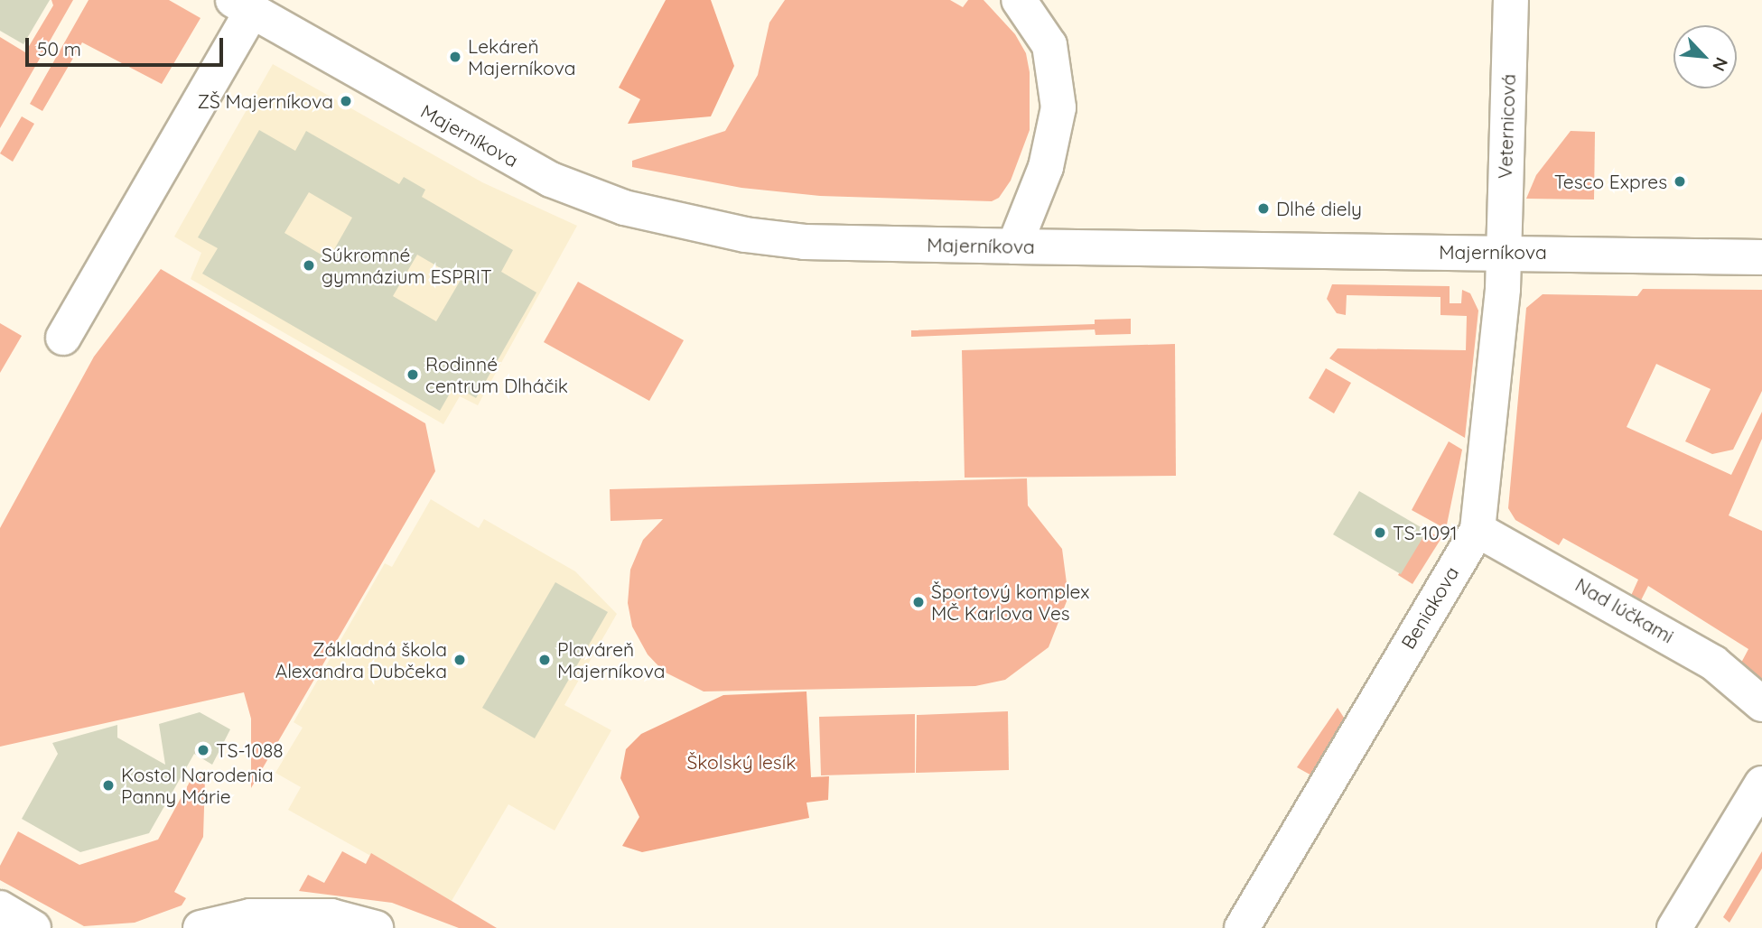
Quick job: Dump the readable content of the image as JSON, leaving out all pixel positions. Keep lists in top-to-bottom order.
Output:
{
  "streets": {
    "street": [
      "Veternicová",
      "Majerníkova",
      "Beniakova",
      "Nad lúčkami"
    ]
  },
  "crossings": [
    ["Veternicová", "Majerníkova"],
    ["Veternicová", "Beniakova"],
    ["Majerníkova", "Beniakova"],
    ["Beniakova", "Nad lúčkami"]
  ],
  "parks": ["Školský lesík"],
  "places": [
    "Lekáreň Majerníkova",
    "ZŠ Majerníkova",
    "Tesco Expres",
    "Dlhé diely",
    "Súkromné gymnázium ESPRIT",
    "Rodinné centrum Dlháčik",
    "TS-1091",
    "Športový komplex MČ Karlova Ves",
    "Základná škola Alexandra Dubčeka",
    "Plaváreň Majerníkova",
    "TS-1088",
    "Kostol Narodenia Panny Márie"
  ],
  "scale_bar": "50 m",
  "north": "bottom right"
}
